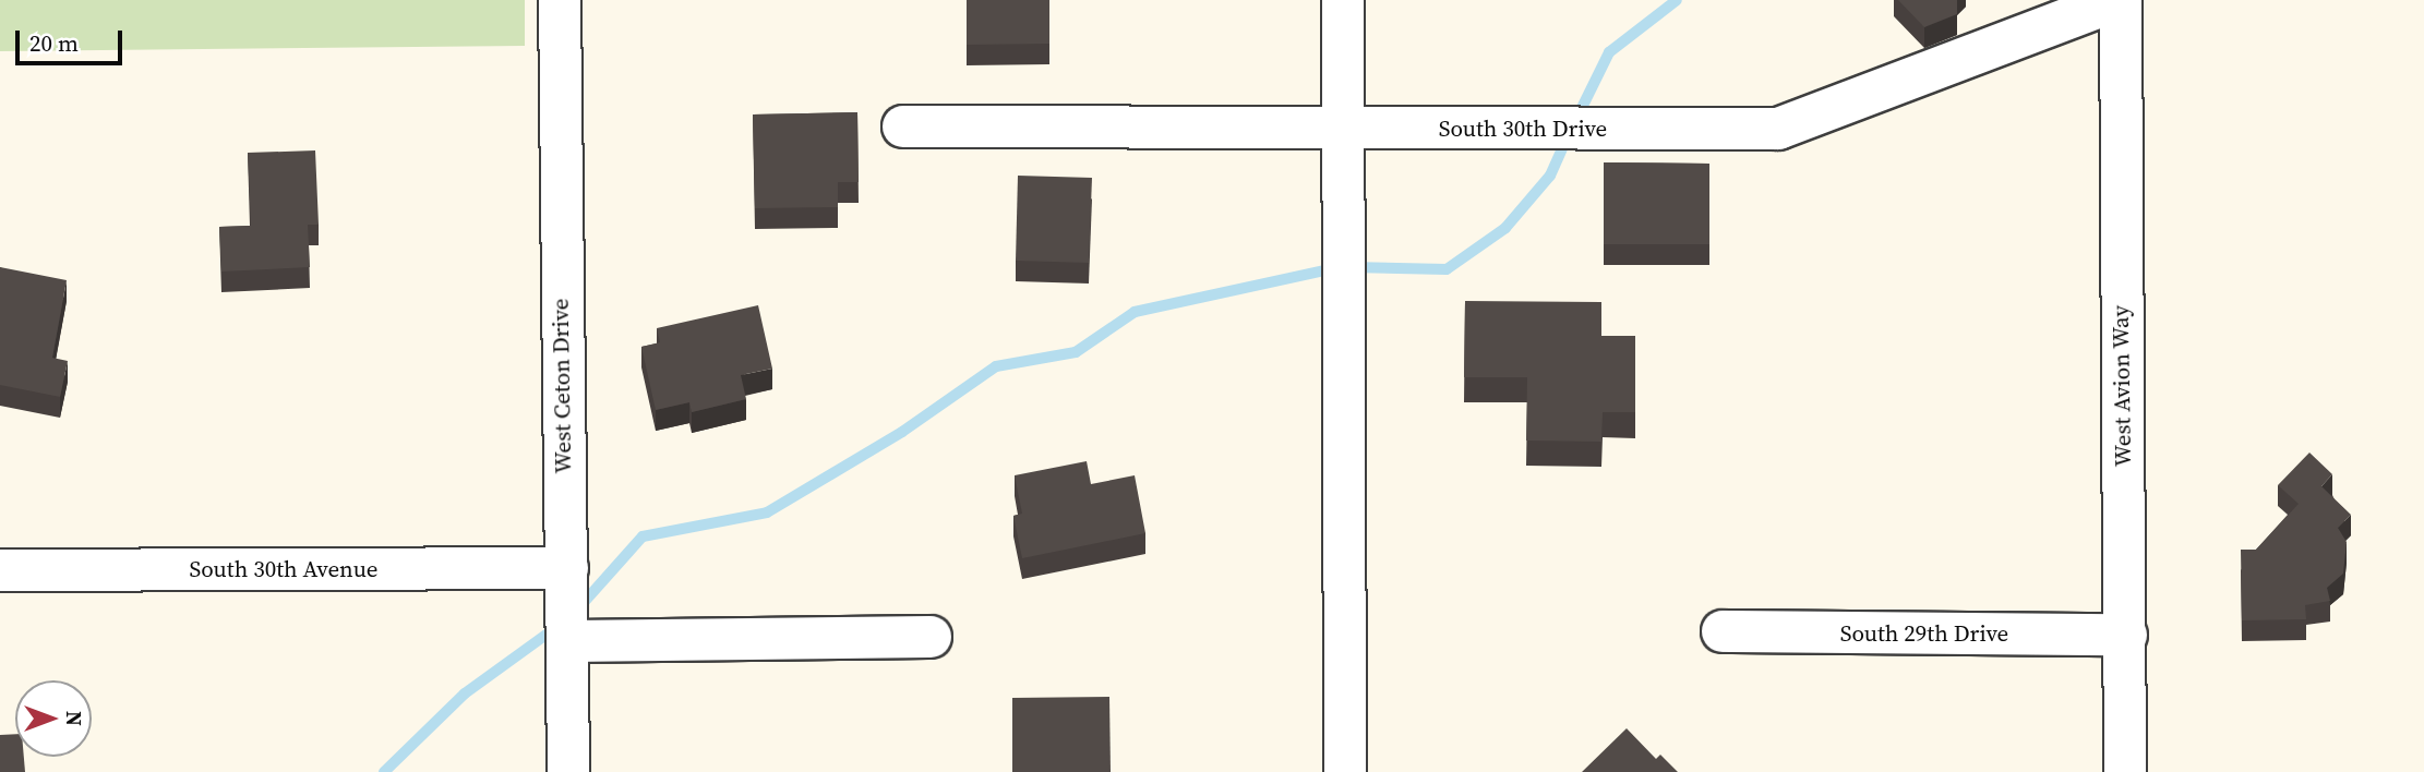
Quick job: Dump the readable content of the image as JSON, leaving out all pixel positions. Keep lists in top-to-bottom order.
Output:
{
  "streets": {
    "street": [
      "South 30th Drive",
      "West Ceton Drive",
      "West Avion Way",
      "South 30th Avenue",
      "South 29th Drive"
    ]
  },
  "crossings": [
    ["South 30th Drive", "West Avion Way"],
    ["West Ceton Drive", "South 30th Avenue"],
    ["West Avion Way", "South 29th Drive"]
  ],
  "scale_bar": "20 m",
  "north": "right"
}
